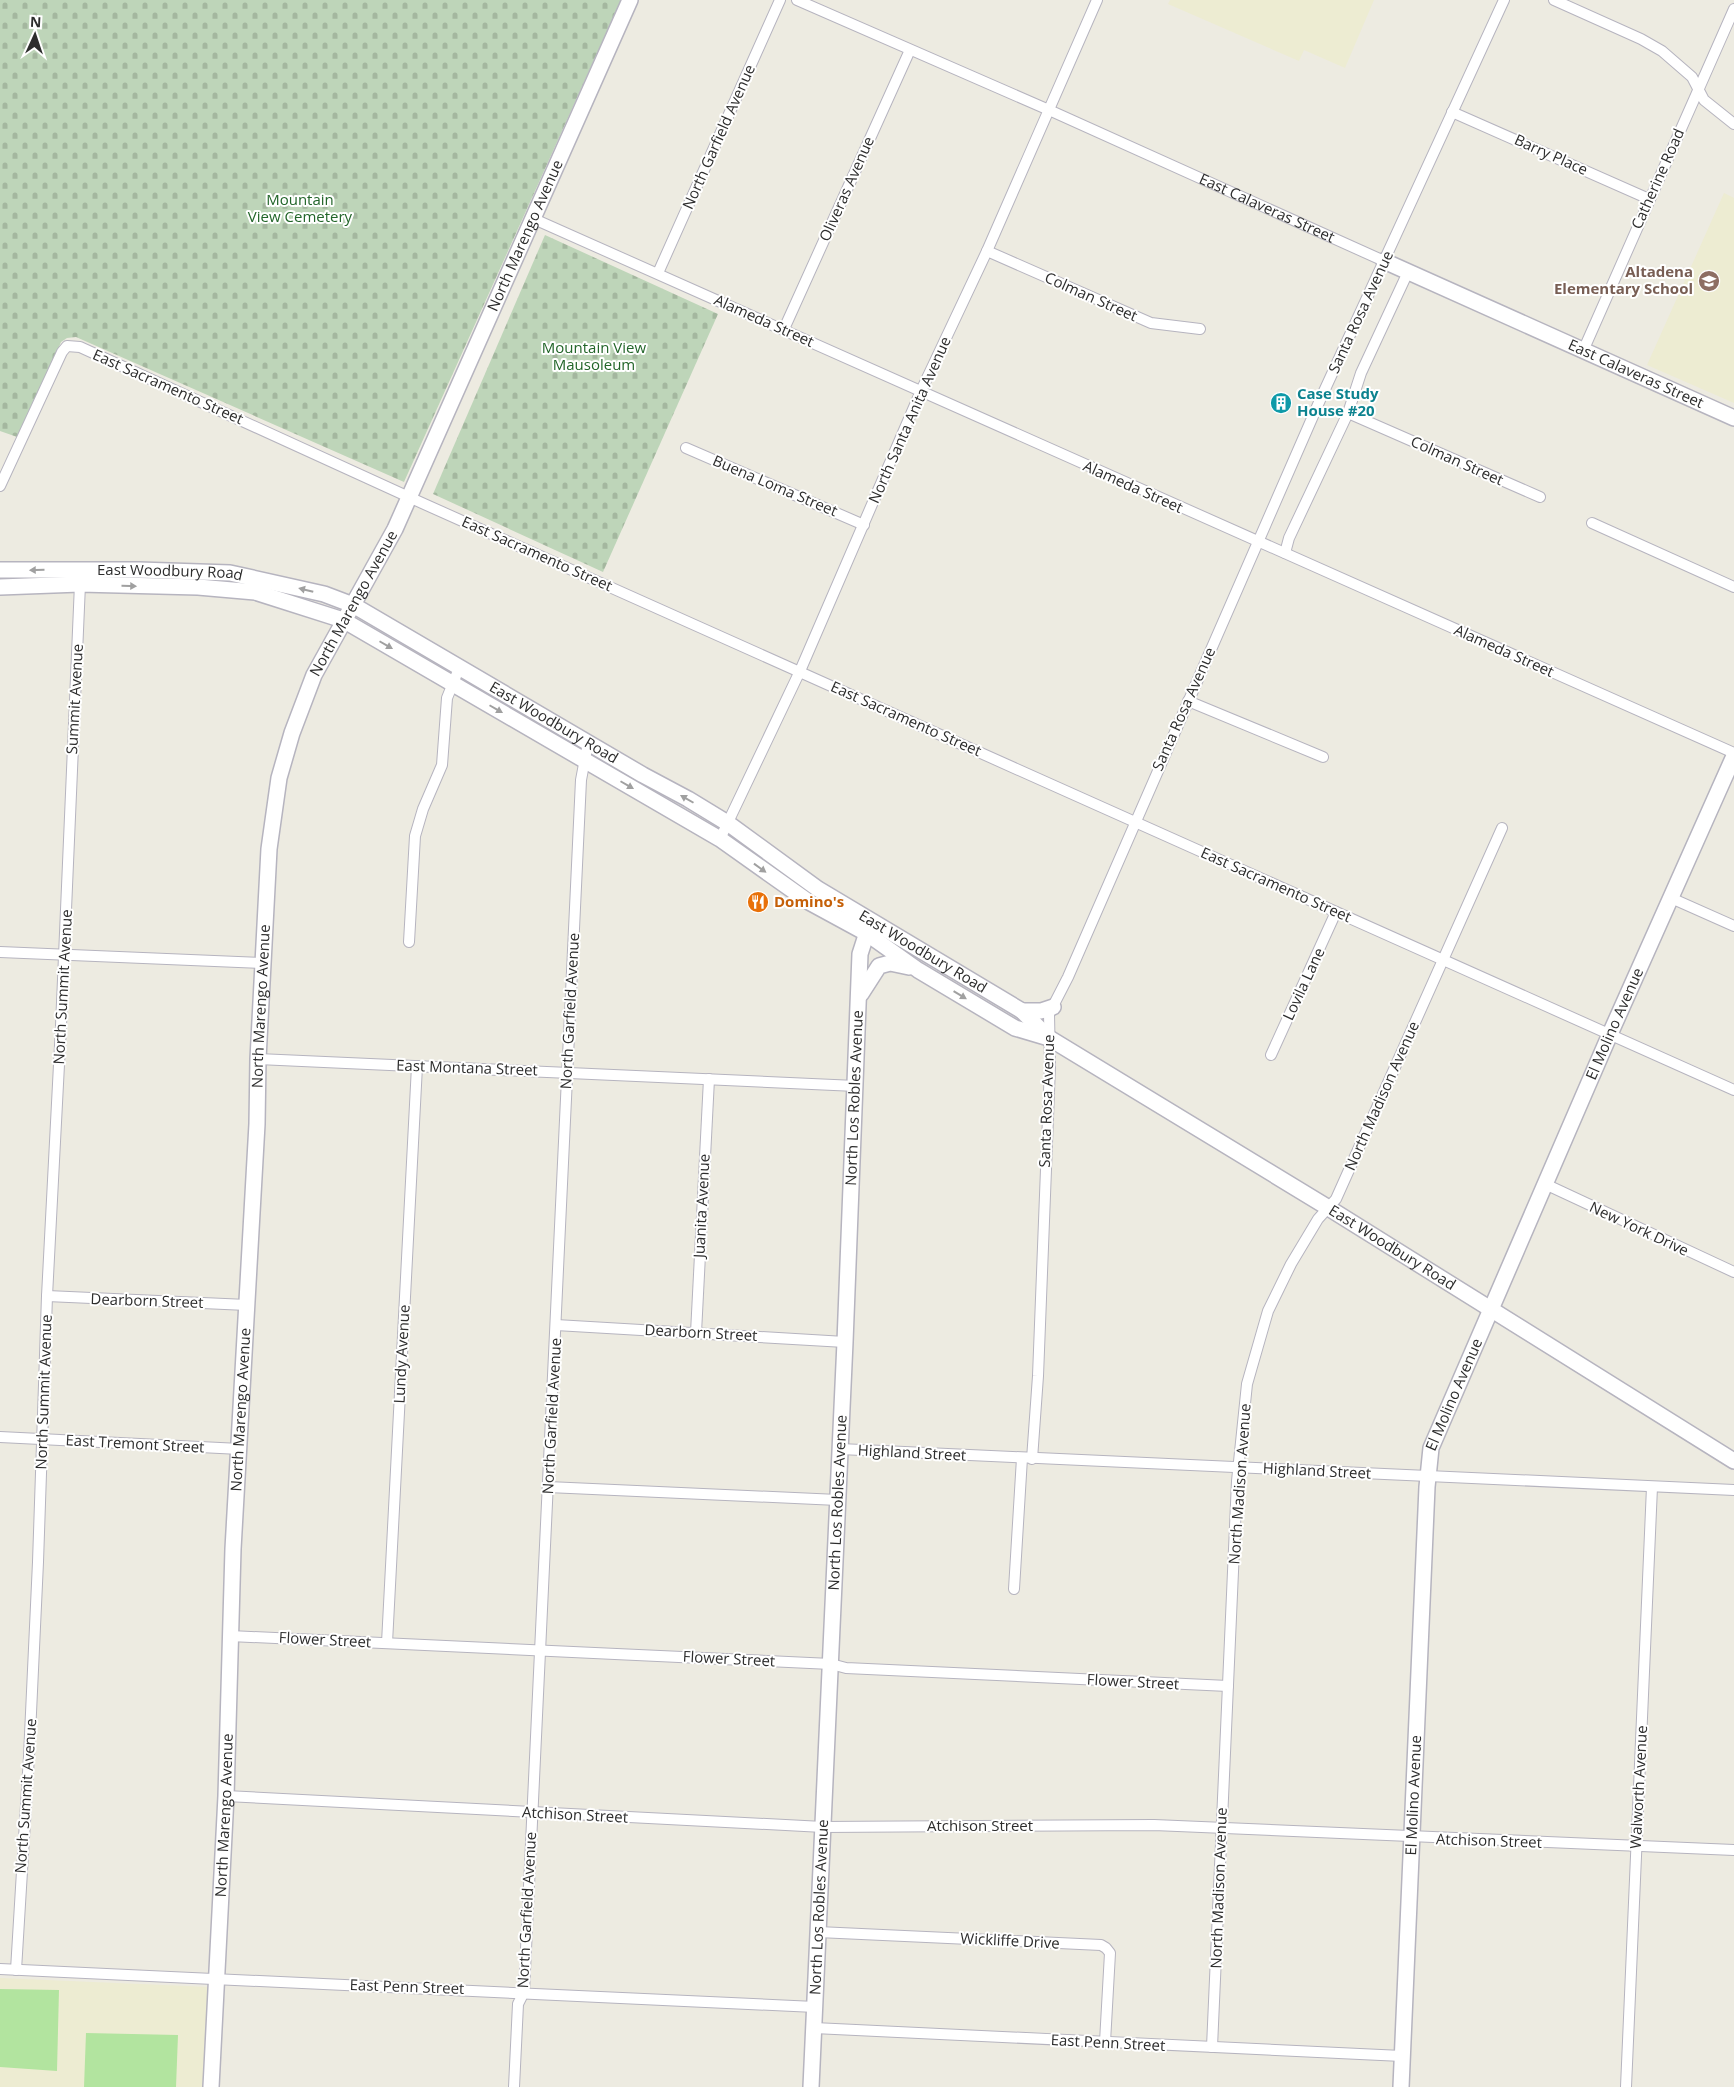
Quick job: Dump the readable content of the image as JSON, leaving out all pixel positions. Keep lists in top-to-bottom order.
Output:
{
  "streets": {
    "street": [
      "North Garfield Avenue",
      "Barry Place",
      "Catherine Road",
      "Oliveras Avenue",
      "East Calaveras Street",
      "North Marengo Avenue",
      "Colman Street",
      "Santa Rosa Avenue",
      "Alameda Street",
      "East Sacramento Street",
      "North Santa Anita Avenue",
      "Buena Loma Street",
      "East Woodbury Road",
      "Summit Avenue",
      "Lovila Lane",
      "North Summit Avenue",
      "El Molino Avenue",
      "East Montana Street",
      "North Madison Avenue",
      "North Los Robles Avenue",
      "Juanita Avenue",
      "New York Drive",
      "Dearborn Street",
      "Lundy Avenue",
      "East Tremont Street",
      "Highland Street",
      "Flower Street",
      "Walworth Avenue",
      "Atchison Street",
      "Wickliffe Drive",
      "East Penn Street"
    ]
  },
  "crossings": [
    ["North Garfield Avenue", "Alameda Street"],
    ["North Garfield Avenue", "East Woodbury Road"],
    ["North Garfield Avenue", "East Montana Street"],
    ["North Garfield Avenue", "Dearborn Street"],
    ["North Garfield Avenue", "Flower Street"],
    ["North Garfield Avenue", "Atchison Street"],
    ["North Garfield Avenue", "East Penn Street"],
    ["Barry Place", "Catherine Road"],
    ["Barry Place", "Santa Rosa Avenue"],
    ["Catherine Road", "East Calaveras Street"],
    ["Oliveras Avenue", "East Calaveras Street"],
    ["Oliveras Avenue", "Alameda Street"],
    ["East Calaveras Street", "Santa Rosa Avenue"],
    ["East Calaveras Street", "North Santa Anita Avenue"],
    ["North Marengo Avenue", "Alameda Street"],
    ["North Marengo Avenue", "East Sacramento Street"],
    ["North Marengo Avenue", "East Woodbury Road"],
    ["North Marengo Avenue", "East Montana Street"],
    ["North Marengo Avenue", "Dearborn Street"],
    ["North Marengo Avenue", "East Tremont Street"],
    ["North Marengo Avenue", "Flower Street"],
    ["North Marengo Avenue", "Atchison Street"],
    ["North Marengo Avenue", "East Penn Street"],
    ["Colman Street", "Santa Rosa Avenue"],
    ["Colman Street", "North Santa Anita Avenue"],
    ["Santa Rosa Avenue", "Alameda Street"],
    ["Santa Rosa Avenue", "East Sacramento Street"],
    ["Santa Rosa Avenue", "East Woodbury Road"],
    ["Santa Rosa Avenue", "Highland Street"],
    ["Alameda Street", "North Santa Anita Avenue"],
    ["Alameda Street", "El Molino Avenue"],
    ["East Sacramento Street", "North Santa Anita Avenue"],
    ["East Sacramento Street", "Lovila Lane"],
    ["East Sacramento Street", "El Molino Avenue"],
    ["East Sacramento Street", "North Madison Avenue"],
    ["North Santa Anita Avenue", "Buena Loma Street"],
    ["North Santa Anita Avenue", "East Woodbury Road"],
    ["East Woodbury Road", "Summit Avenue"],
    ["East Woodbury Road", "El Molino Avenue"],
    ["East Woodbury Road", "North Madison Avenue"],
    ["East Woodbury Road", "North Los Robles Avenue"],
    ["Summit Avenue", "North Summit Avenue"],
    ["North Summit Avenue", "Dearborn Street"],
    ["North Summit Avenue", "East Tremont Street"],
    ["North Summit Avenue", "East Penn Street"],
    ["El Molino Avenue", "New York Drive"],
    ["El Molino Avenue", "Highland Street"],
    ["El Molino Avenue", "Atchison Street"],
    ["El Molino Avenue", "East Penn Street"],
    ["East Montana Street", "North Los Robles Avenue"],
    ["East Montana Street", "Juanita Avenue"],
    ["East Montana Street", "Lundy Avenue"],
    ["North Madison Avenue", "Highland Street"],
    ["North Madison Avenue", "Flower Street"],
    ["North Madison Avenue", "Atchison Street"],
    ["North Madison Avenue", "East Penn Street"],
    ["North Los Robles Avenue", "Dearborn Street"],
    ["North Los Robles Avenue", "Highland Street"],
    ["North Los Robles Avenue", "Flower Street"],
    ["North Los Robles Avenue", "Atchison Street"],
    ["North Los Robles Avenue", "Wickliffe Drive"],
    ["North Los Robles Avenue", "East Penn Street"],
    ["Juanita Avenue", "Dearborn Street"],
    ["Lundy Avenue", "Flower Street"],
    ["Highland Street", "Walworth Avenue"],
    ["Walworth Avenue", "Atchison Street"],
    ["Wickliffe Drive", "East Penn Street"]
  ],
  "parks": ["Mountain View Cemetery", "Mountain View Mausoleum"],
  "places": {
    "school or university": ["Altadena Elementary School"],
    "building": ["Case Study House #20"],
    "restaurant": ["Domino's"]
  },
  "north": "top"
}
